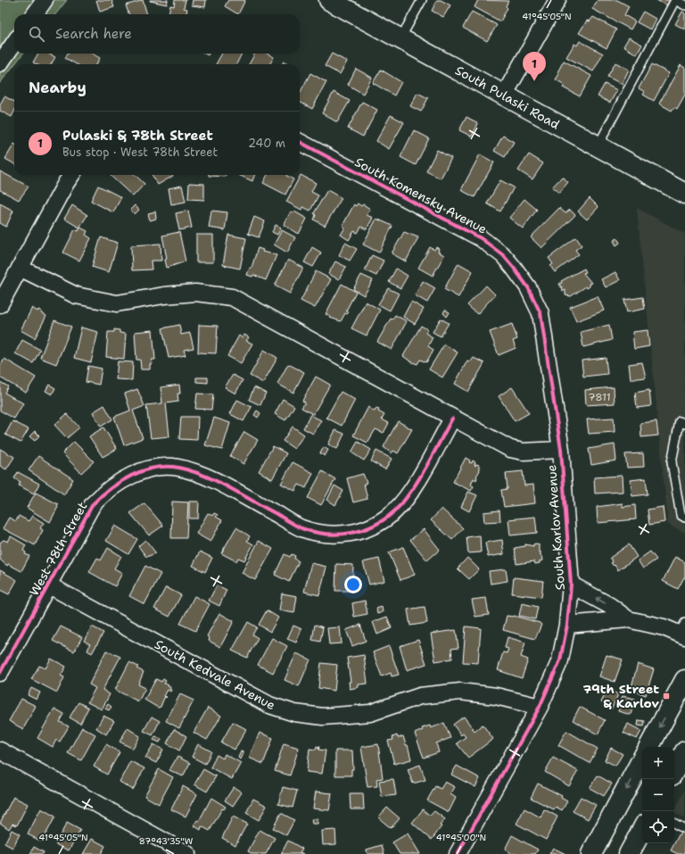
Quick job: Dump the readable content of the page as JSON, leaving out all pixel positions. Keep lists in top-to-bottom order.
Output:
{
  "streets": {
    "main road": ["South Pulaski Road"],
    "street": [
      "South Komensky Avenue",
      "South Karlov Avenue",
      "West 78th Street",
      "South Kedvale Avenue"
    ]
  },
  "crossings": [
    ["South Komensky Avenue", "South Karlov Avenue"],
    ["South Karlov Avenue", "West 78th Street"],
    ["West 78th Street", "South Kedvale Avenue"]
  ],
  "places": {
    "transit": ["79th Street & Karlov"]
  },
  "house_numbers": ["7811"],
  "page": {
    "search": "Search here",
    "pins": "1",
    "heading": "Nearby",
    "list": [
      {
        "mark": "1",
        "name": "Pulaski & 78th Street",
        "note": "Bus stop · West 78th Street",
        "value": "240 m"
      }
    ],
    "map_buttons": ["+", "−"]
  },
  "coordinates": ["41°45'05\"N", "41°45'00\"N", "87°43'35\"W"]
}
